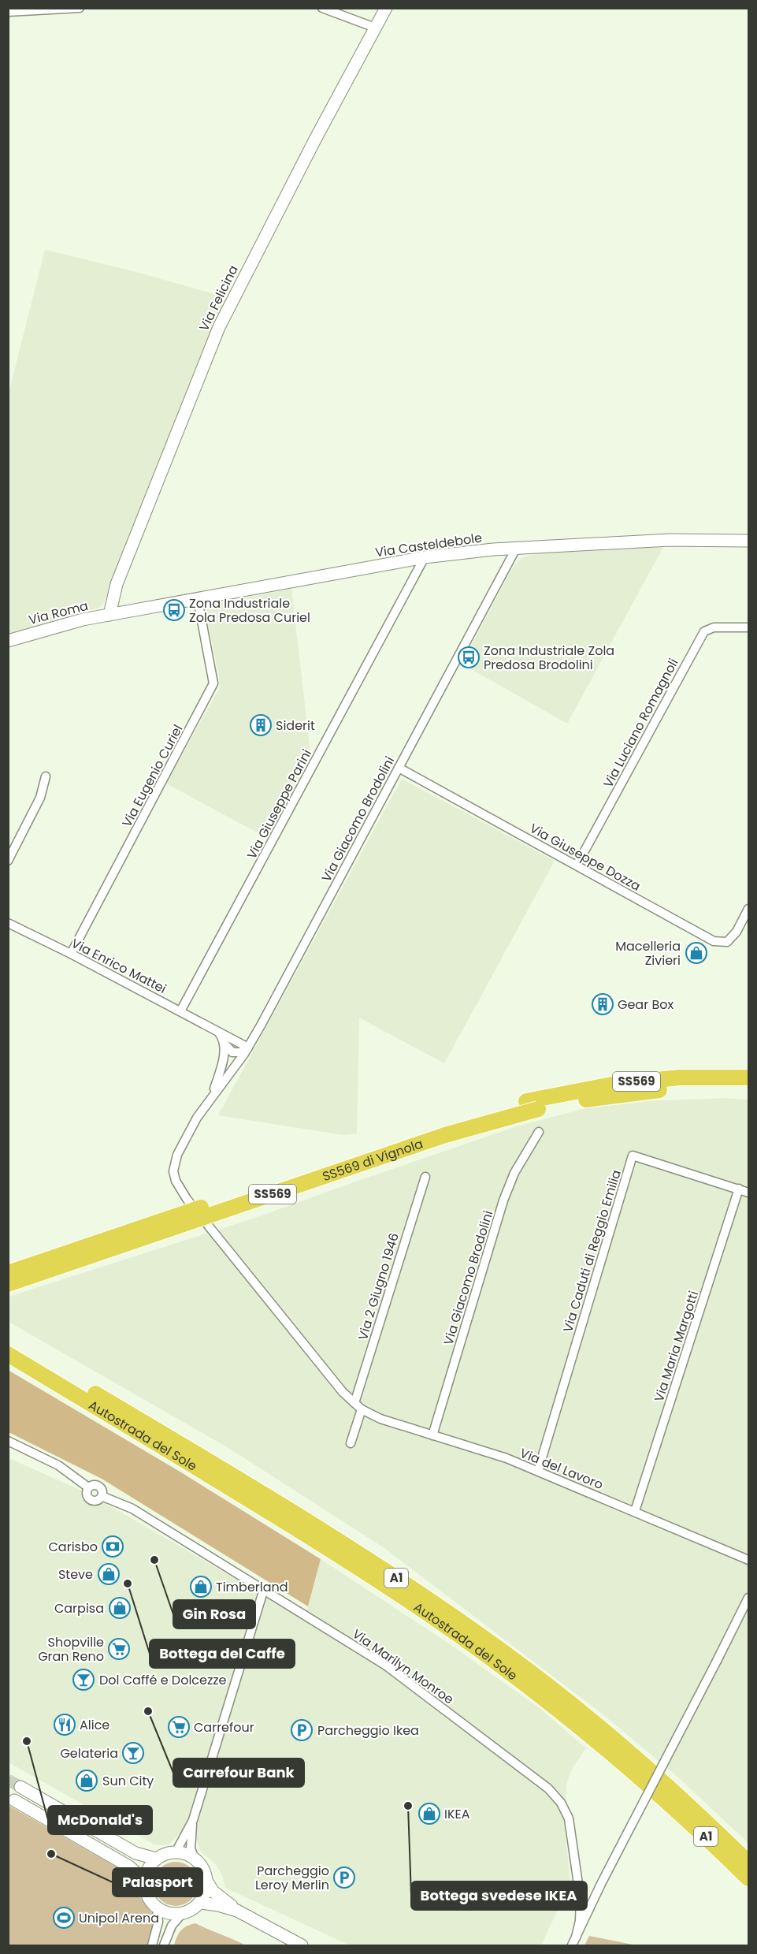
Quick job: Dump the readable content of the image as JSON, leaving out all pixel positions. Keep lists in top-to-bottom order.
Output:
{
  "streets": {
    "highway": [
      "SS569",
      "SS569 di Vignola",
      "Autostrada del Sole",
      "A1"
    ],
    "street": [
      "Via Felicina",
      "Via Casteldebole",
      "Via Roma",
      "Via Luciano Romagnoli",
      "Via Eugenio Curiel",
      "Via Giuseppe Parini",
      "Via Giacomo Brodolini",
      "Via Giuseppe Dozza",
      "Via Enrico Mattei",
      "Via Caduti di Reggio Emilia",
      "Via 2 Giugno 1946",
      "Via Maria Margotti",
      "Via del Lavoro",
      "Via Marilyn Monroe"
    ]
  },
  "crossings": [
    ["Via Felicina", "Via Casteldebole"],
    ["Via Felicina", "Via Roma"],
    ["Via Casteldebole", "Via Roma"],
    ["Via Casteldebole", "Via Eugenio Curiel"],
    ["Via Casteldebole", "Via Giuseppe Parini"],
    ["Via Casteldebole", "Via Giacomo Brodolini"],
    ["Via Luciano Romagnoli", "Via Giuseppe Dozza"],
    ["Via Eugenio Curiel", "Via Enrico Mattei"],
    ["Via Giuseppe Parini", "Via Enrico Mattei"],
    ["Via Giacomo Brodolini", "Via Giuseppe Dozza"],
    ["Via Giacomo Brodolini", "Via Enrico Mattei"],
    ["Via Giacomo Brodolini", "Via del Lavoro"],
    ["Via Caduti di Reggio Emilia", "Via Maria Margotti"],
    ["Via Caduti di Reggio Emilia", "Via del Lavoro"],
    ["Via 2 Giugno 1946", "Via del Lavoro"],
    ["Via Maria Margotti", "Via del Lavoro"]
  ],
  "places": {
    "bus stop": ["Zona Industriale Zola Predosa Curiel", "Zona Industriale Zola Predosa Brodolini"],
    "building": ["Siderit", "Gear Box"],
    "shop": [
      "Macelleria Zivieri",
      "Steve",
      "Timberland",
      "Carpisa",
      "Sun City",
      "IKEA"
    ],
    "bank": ["Carisbo"],
    "other": [
      "Gin Rosa",
      "Bottega del Caffe",
      "Carrefour Bank",
      "McDonald's",
      "Bottega svedese IKEA",
      "Palasport"
    ],
    "supermarket": ["Shopville Gran Reno", "Carrefour"],
    "bar": ["Dol Caffé e Dolcezze", "Gelateria"],
    "restaurant": ["Alice"],
    "parking": ["Parcheggio Ikea", "Parcheggio Leroy Merlin"],
    "sports": ["Unipol Arena"]
  }
}
